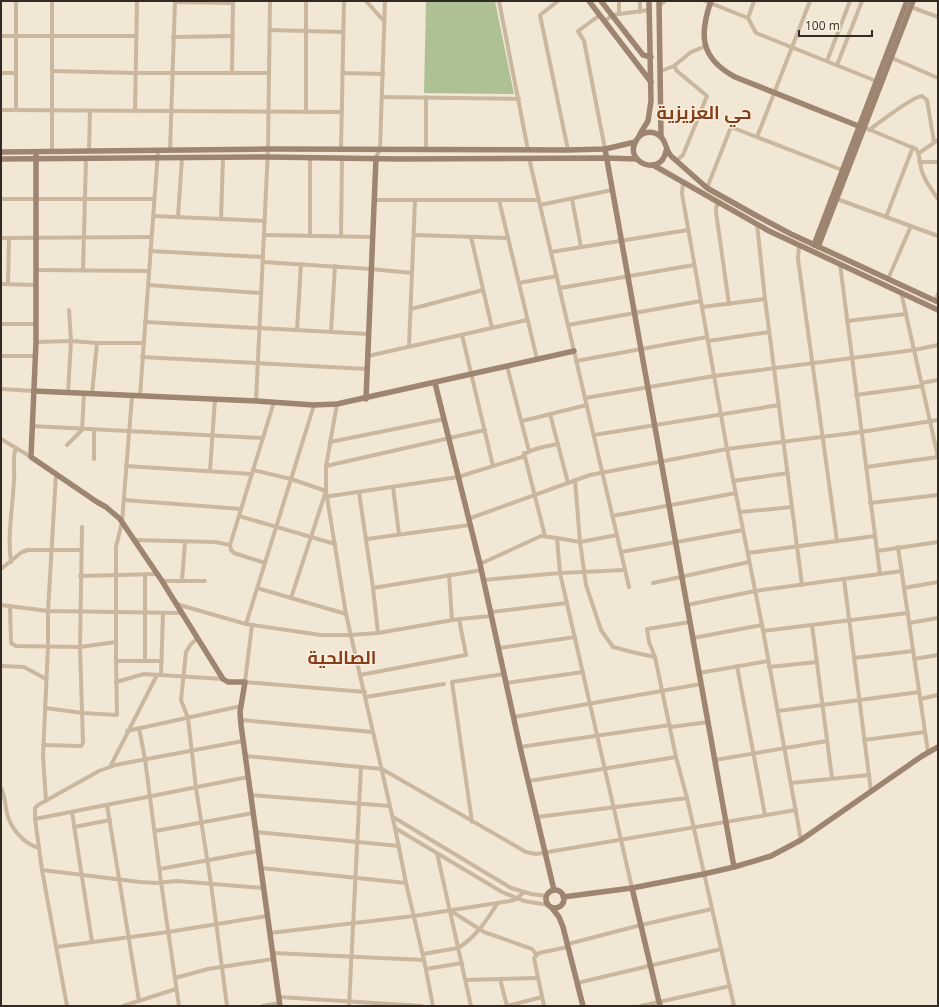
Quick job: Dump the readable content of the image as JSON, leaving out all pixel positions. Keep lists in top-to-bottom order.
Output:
{
  "districts": ["حي العزيزية", "الصالحية"],
  "scale_bar": "100 m"
}
